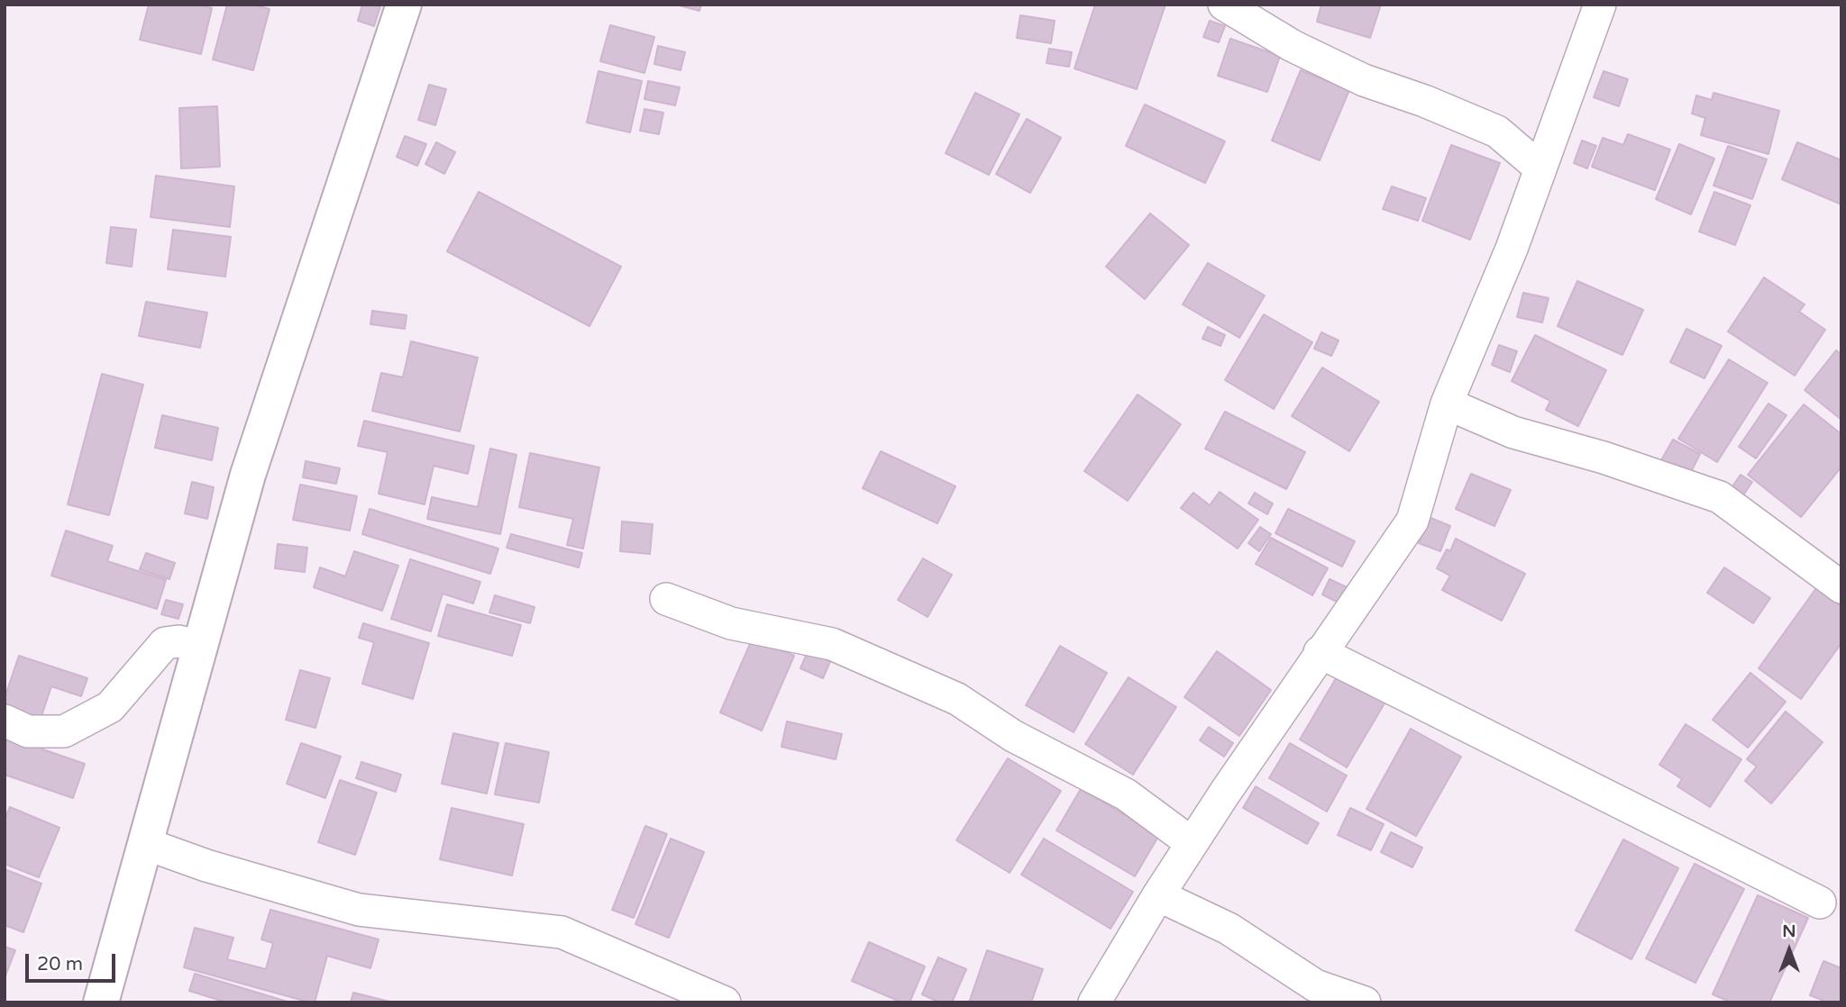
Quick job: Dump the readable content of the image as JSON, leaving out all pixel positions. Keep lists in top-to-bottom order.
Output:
{
  "scale_bar": "20 m",
  "north": "top"
}
